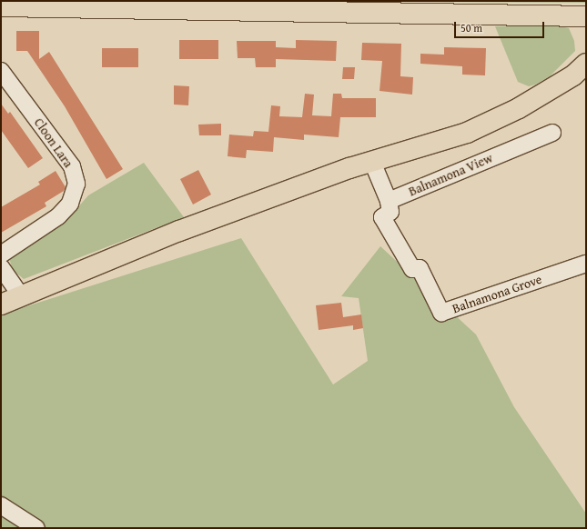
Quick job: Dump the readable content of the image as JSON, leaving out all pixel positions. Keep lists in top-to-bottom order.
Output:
{
  "streets": {
    "street": ["Cloon Lara", "Balnamona View", "Balnamona Grove"]
  },
  "crossings": [
    ["Balnamona View", "Balnamona Grove"]
  ],
  "scale_bar": "50 m"
}
